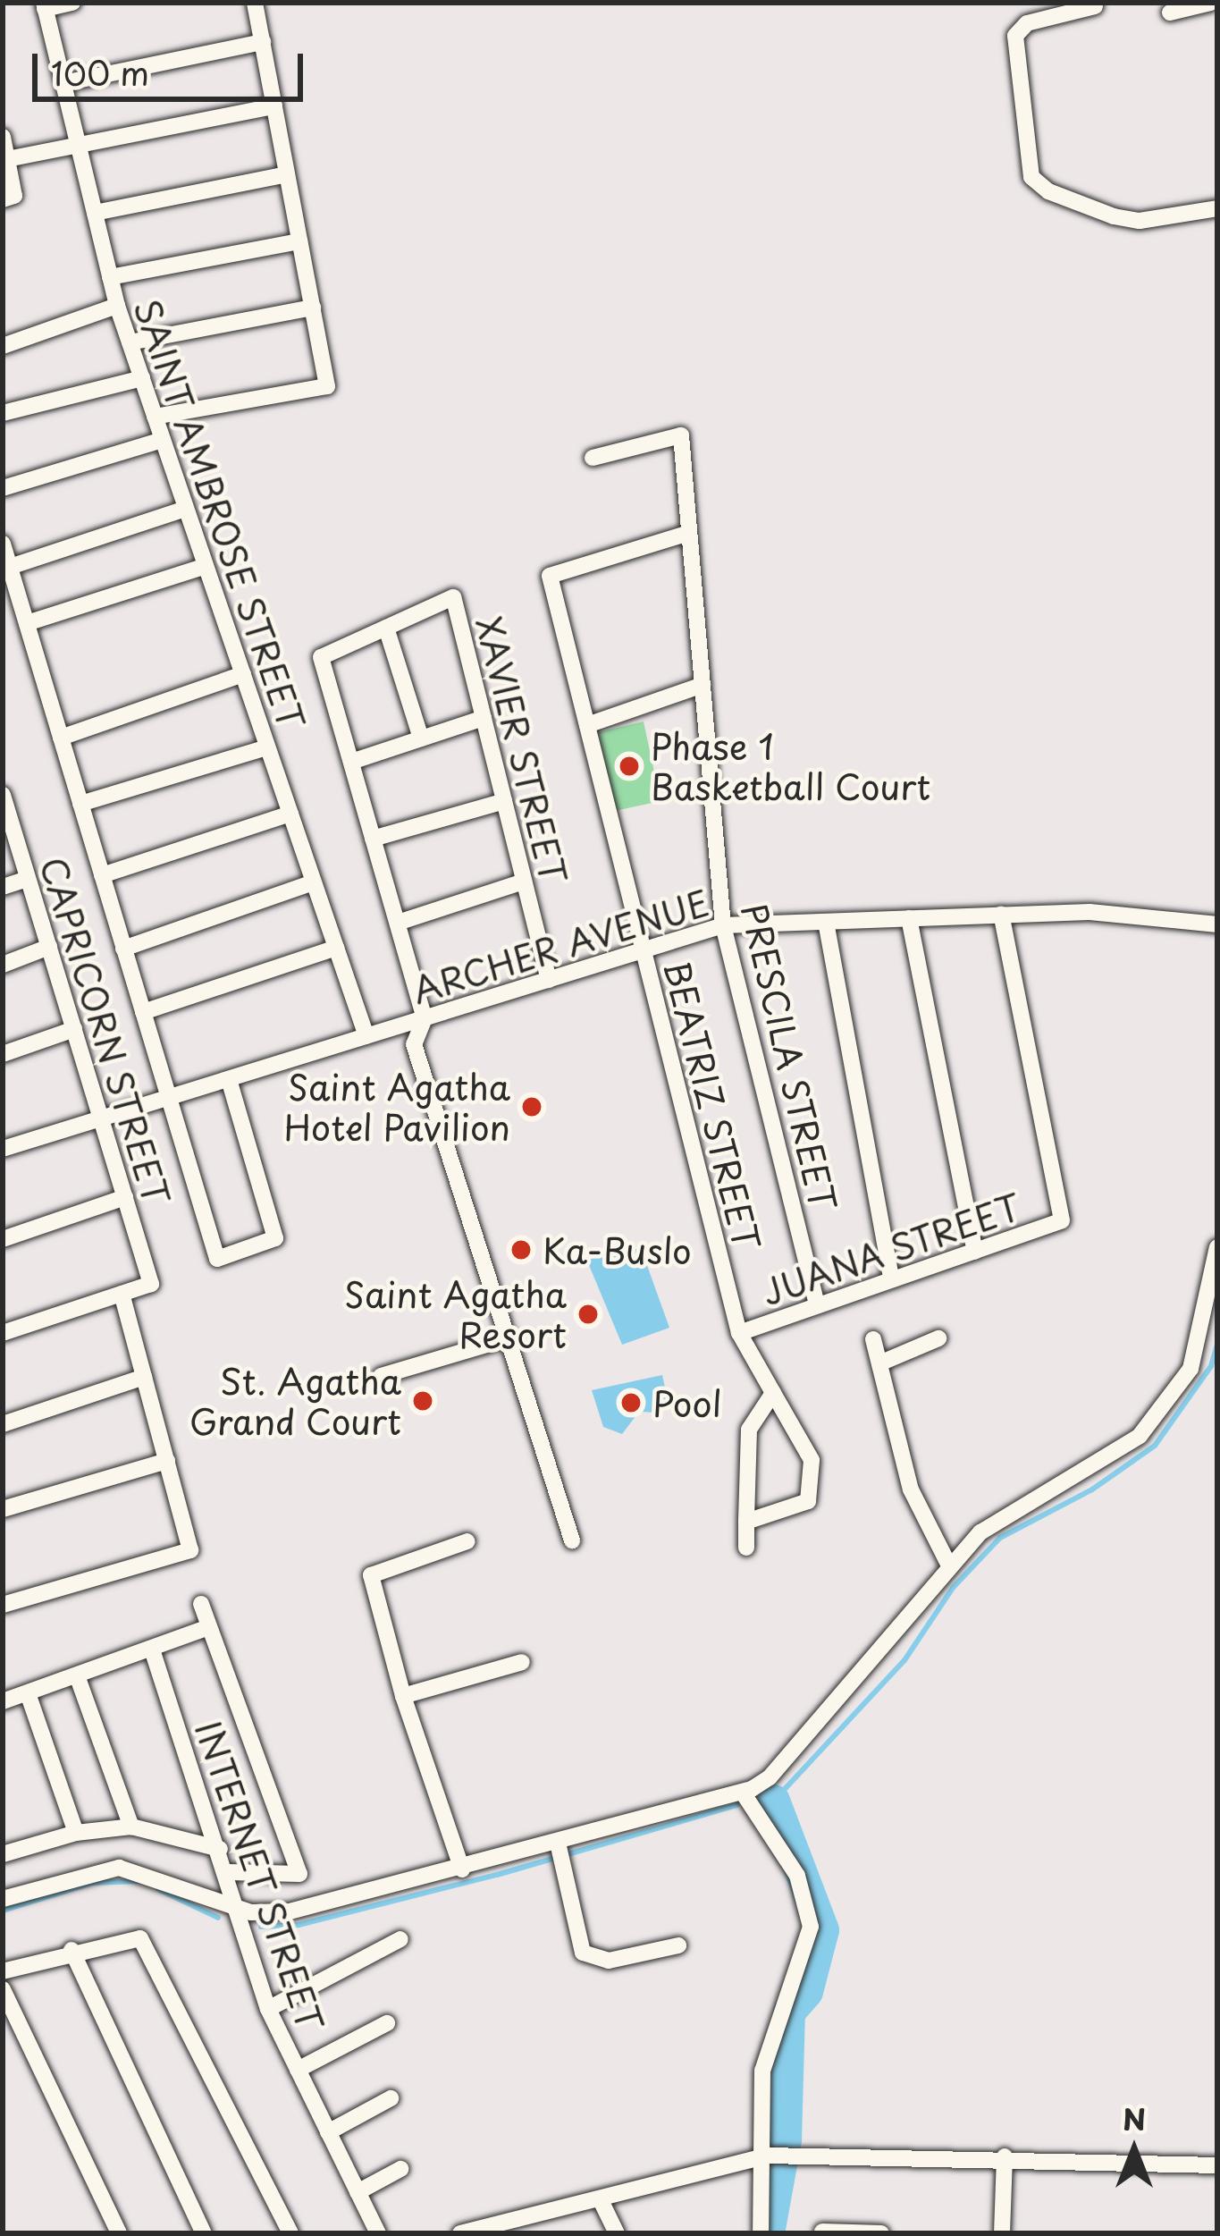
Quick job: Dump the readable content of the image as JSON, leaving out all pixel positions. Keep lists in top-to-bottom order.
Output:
{
  "streets": {
    "street": [
      "SAINT AMBROSE STREET",
      "XAVIER STREET",
      "ARCHER AVENUE",
      "CAPRICORN STREET",
      "PRESCILA STREET",
      "BEATRIZ STREET",
      "JUANA STREET",
      "INTERNET STREET"
    ]
  },
  "crossings": [
    ["SAINT AMBROSE STREET", "ARCHER AVENUE"],
    ["XAVIER STREET", "ARCHER AVENUE"],
    ["ARCHER AVENUE", "CAPRICORN STREET"],
    ["ARCHER AVENUE", "PRESCILA STREET"],
    ["ARCHER AVENUE", "BEATRIZ STREET"],
    ["ARCHER AVENUE", "JUANA STREET"],
    ["PRESCILA STREET", "BEATRIZ STREET"],
    ["PRESCILA STREET", "JUANA STREET"],
    ["BEATRIZ STREET", "JUANA STREET"]
  ],
  "places": [
    "Phase 1 Basketball Court",
    "Saint Agatha Hotel Pavilion",
    "Ka-Buslo",
    "Saint Agatha Resort",
    "St. Agatha Grand Court",
    "Pool"
  ],
  "scale_bar": "100 m",
  "north": "top"
}
